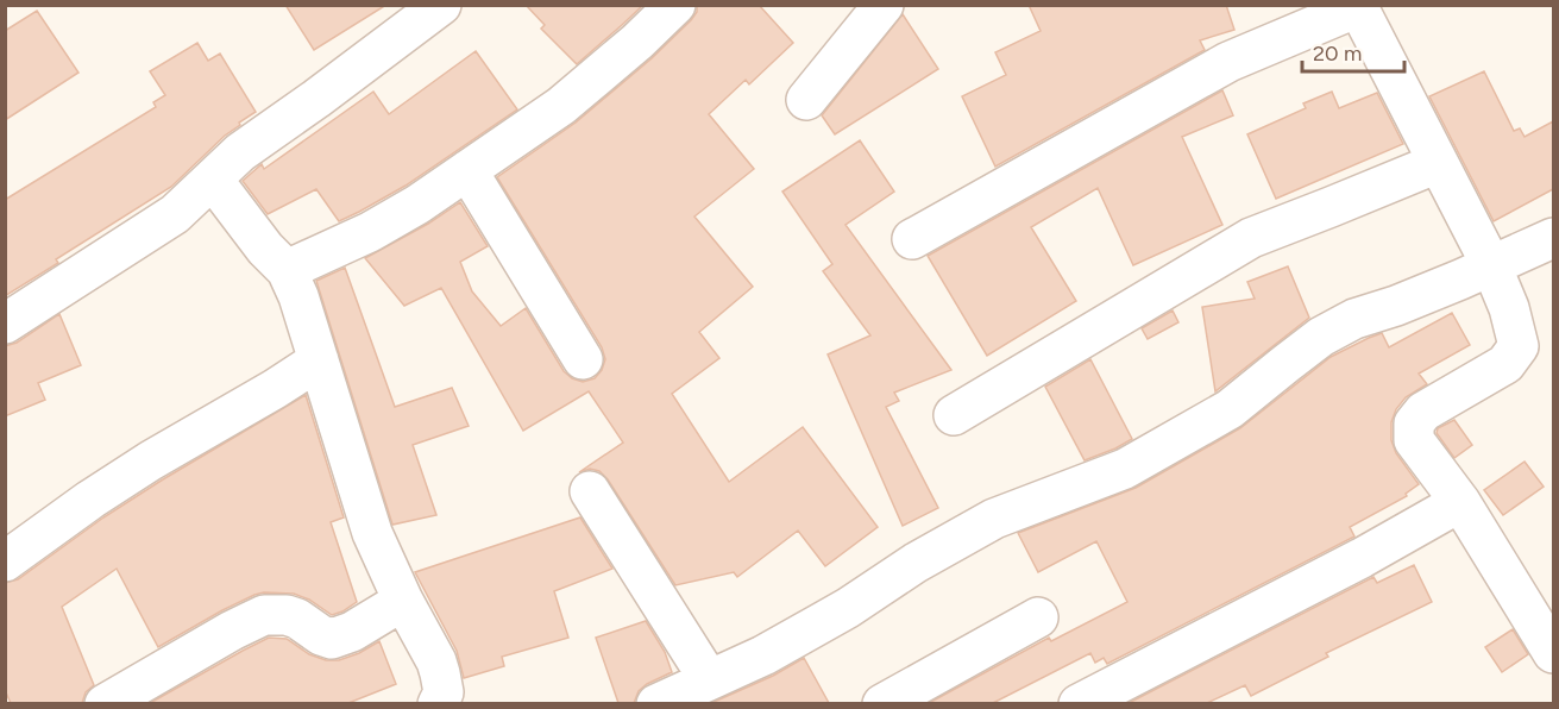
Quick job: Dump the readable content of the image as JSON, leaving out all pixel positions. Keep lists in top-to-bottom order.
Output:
{
  "scale_bar": "20 m"
}
